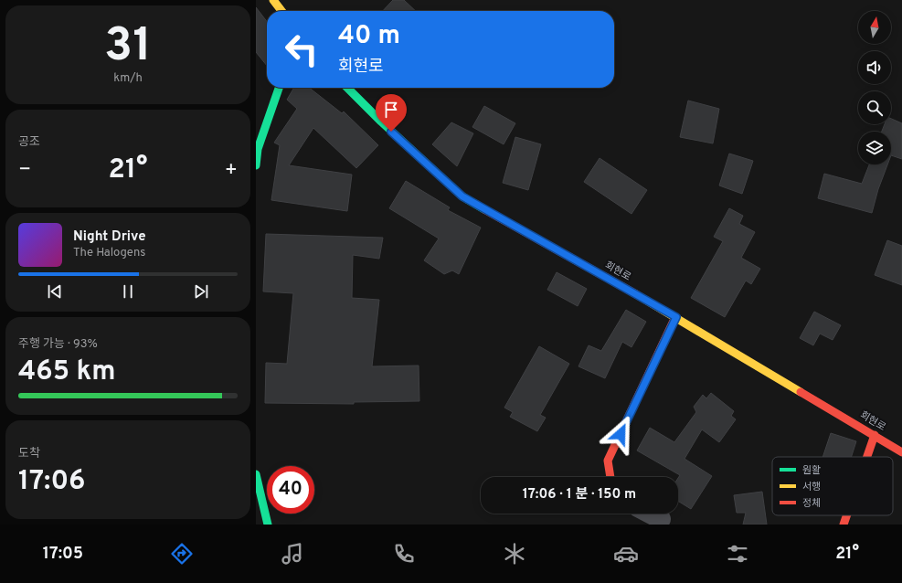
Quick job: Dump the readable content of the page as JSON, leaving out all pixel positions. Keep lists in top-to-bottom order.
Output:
{
  "streets": {
    "street": ["회현로"]
  },
  "legend": ["원활", "서행", "정체"],
  "north": "top",
  "page": {
    "tile": [
      ["31", "km/h"],
      "공조",
      ["주행 가능 · 93%", "465 km"],
      ["도착", "17:06"]
    ],
    "turn": ["40 m", "회현로"],
    "heat": ["−", "21°", "+"],
    "song": ["Night Drive", "The Halogens"],
    "limit": "40",
    "trip": "17:06 · 1 분 · 150 m",
    "tabs": ["17:05", "21°"]
  }
}
